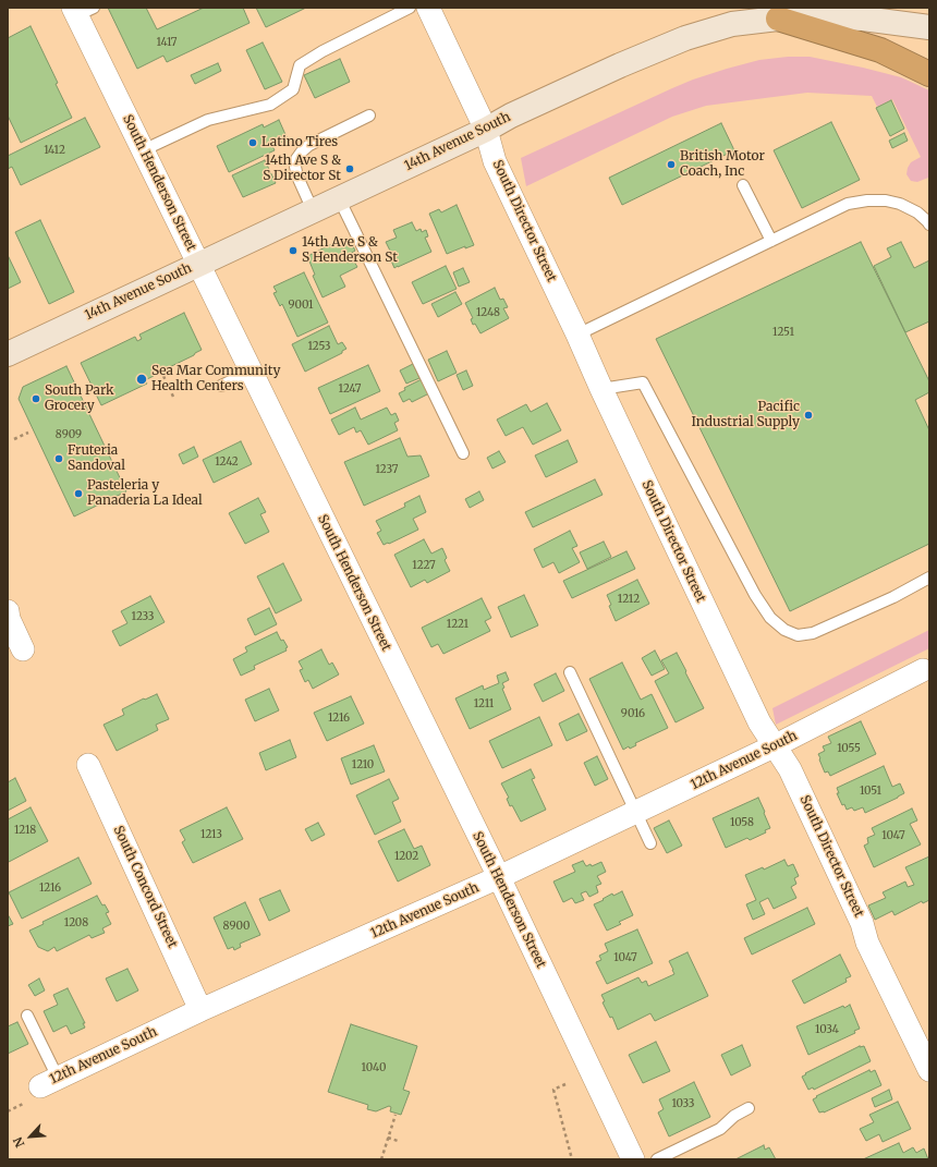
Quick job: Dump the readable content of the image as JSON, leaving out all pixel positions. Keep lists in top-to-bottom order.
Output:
{
  "streets": {
    "main road": ["14th Avenue South"],
    "street": [
      "South Henderson Street",
      "South Director Street",
      "12th Avenue South",
      "South Concord Street"
    ]
  },
  "crossings": [
    ["14th Avenue South", "South Henderson Street"],
    ["14th Avenue South", "South Director Street"],
    ["South Henderson Street", "12th Avenue South"],
    ["South Director Street", "12th Avenue South"],
    ["12th Avenue South", "South Concord Street"]
  ],
  "places": [
    "Latino Tires",
    "British Motor Coach, Inc",
    "14th Ave S & S Director St",
    "14th Ave S & S Henderson St",
    "Sea Mar Community Health Centers",
    "South Park Grocery",
    "Pacific Industrial Supply",
    "Fruteria Sandoval",
    "Pasteleria y Panaderia La Ideal"
  ],
  "house_numbers": [
    "1417",
    "1412",
    "9001",
    "1248",
    "1251",
    "1253",
    "1247",
    "8909",
    "1242",
    "1237",
    "1227",
    "1212",
    "1233",
    "1221",
    "1211",
    "9016",
    "1216",
    "1055",
    "1210",
    "1051",
    "1058",
    "1218",
    "1213",
    "1047",
    "1202",
    "1216",
    "1208",
    "8900",
    "1047",
    "1034",
    "1040",
    "1033"
  ],
  "north": "bottom left"
}
